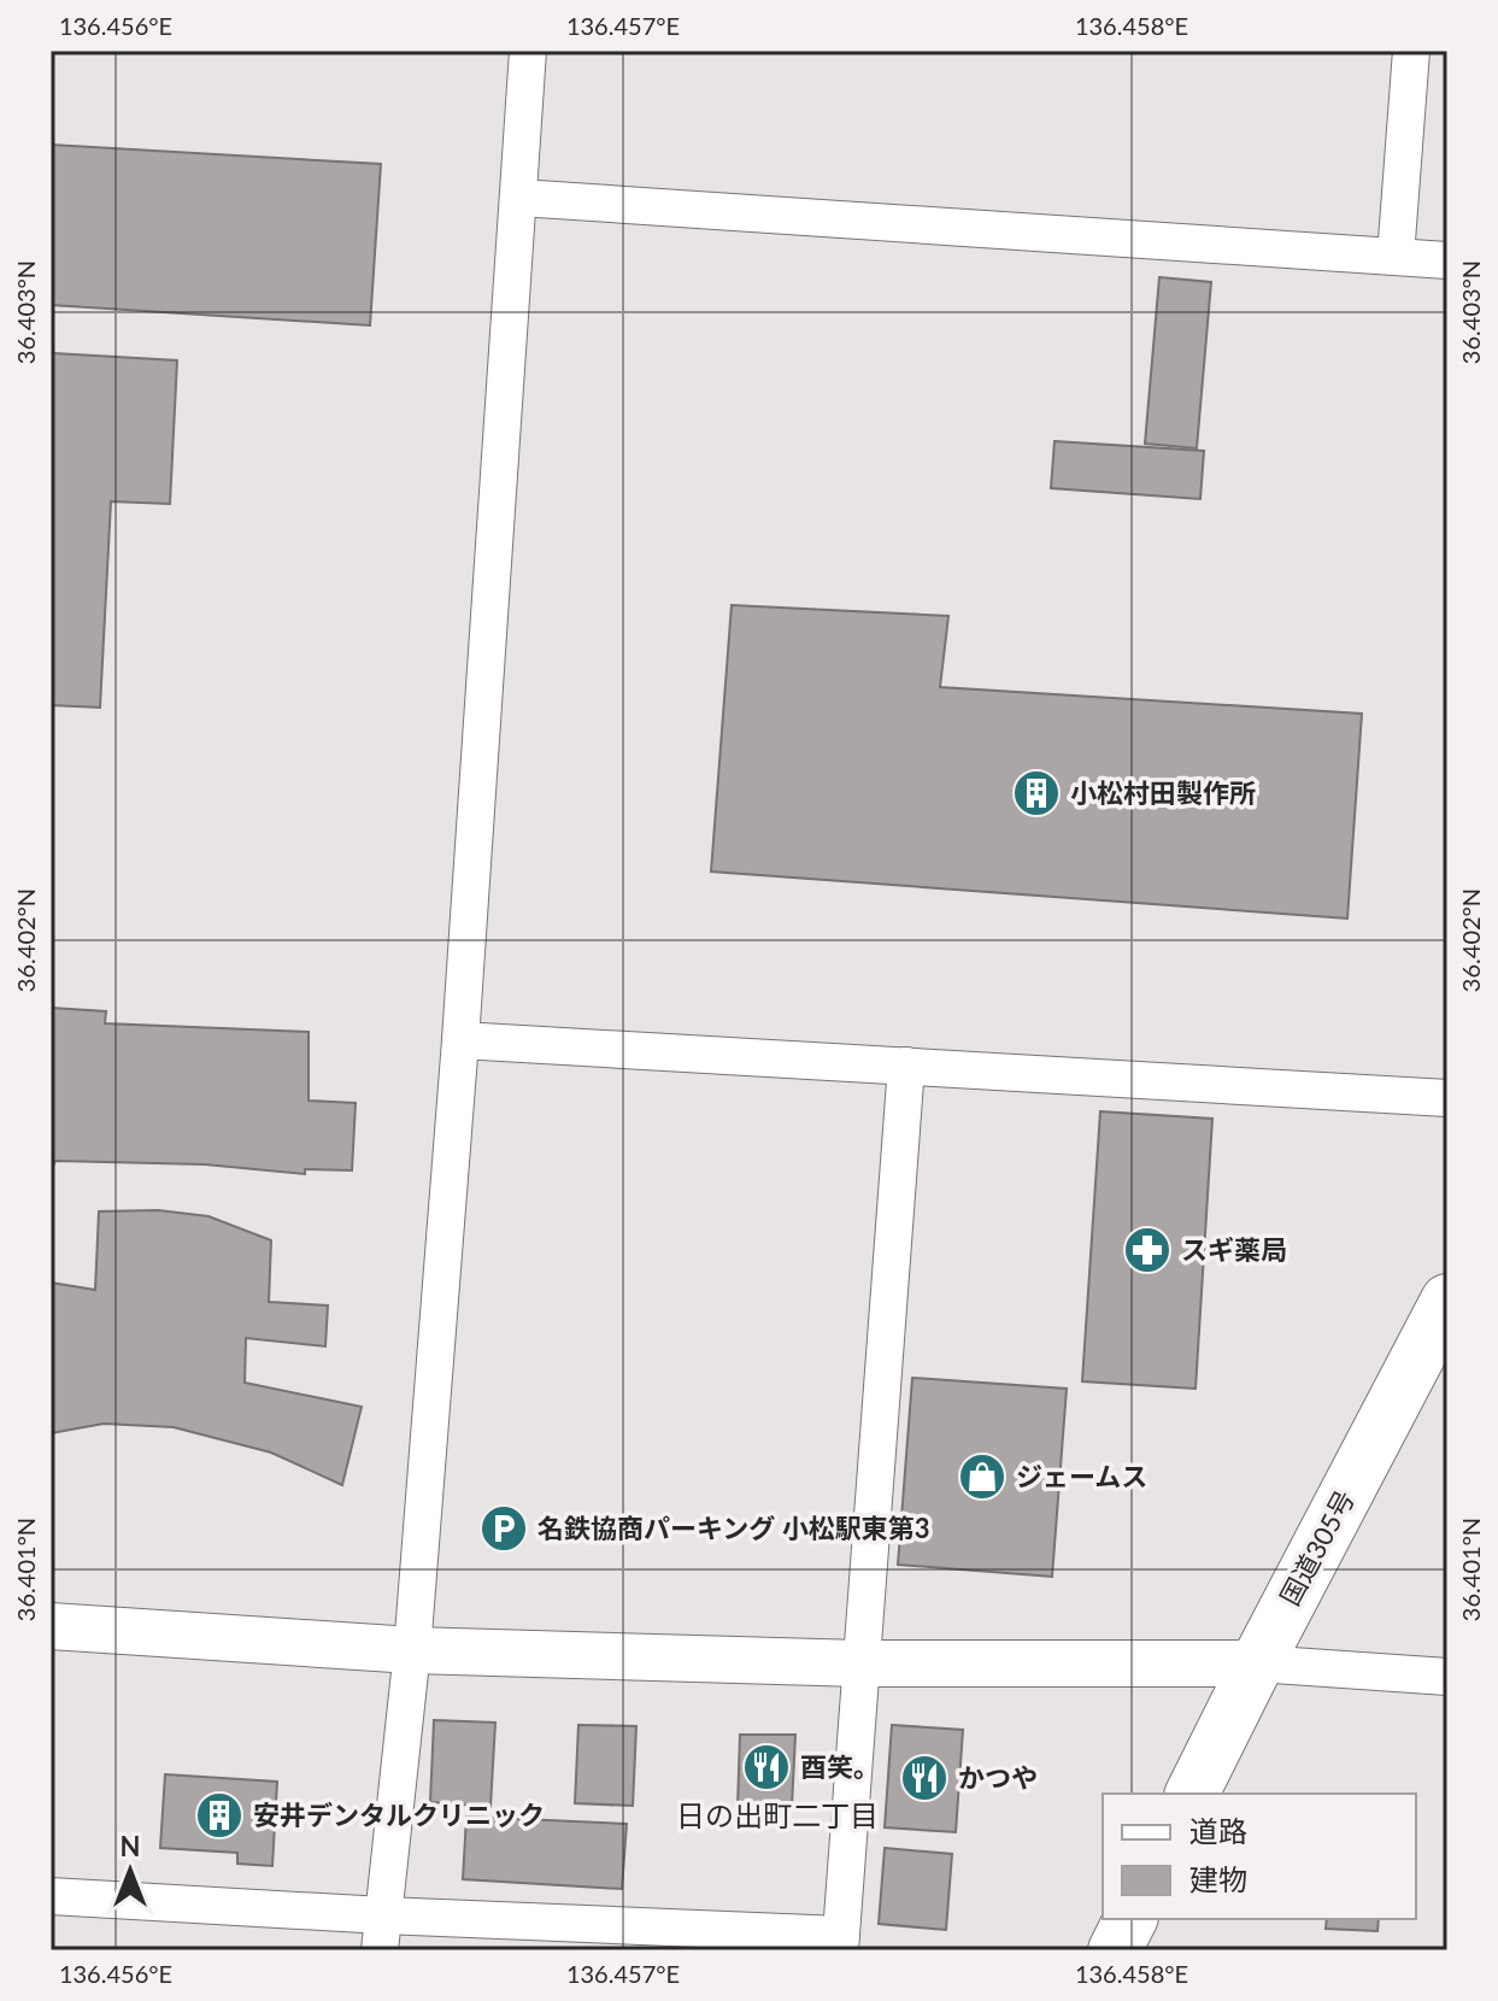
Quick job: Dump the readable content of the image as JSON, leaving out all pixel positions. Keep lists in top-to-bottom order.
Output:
{
  "streets": {
    "highway": ["国道305号"]
  },
  "districts": ["日の出町二丁目"],
  "places": {
    "building": ["小松村田製作所", "安井デンタルクリニック"],
    "pharmacy": ["スギ薬局"],
    "shop": ["ジェームス"],
    "parking": ["名鉄協商パーキング 小松駅東第3"],
    "restaurant": ["酉笑。", "かつや"]
  },
  "legend": ["道路", "建物"],
  "north": "top",
  "coordinates": [
    "136.456°E",
    "136.457°E",
    "136.458°E",
    "36.403°N",
    "36.402°N",
    "36.401°N"
  ]
}
